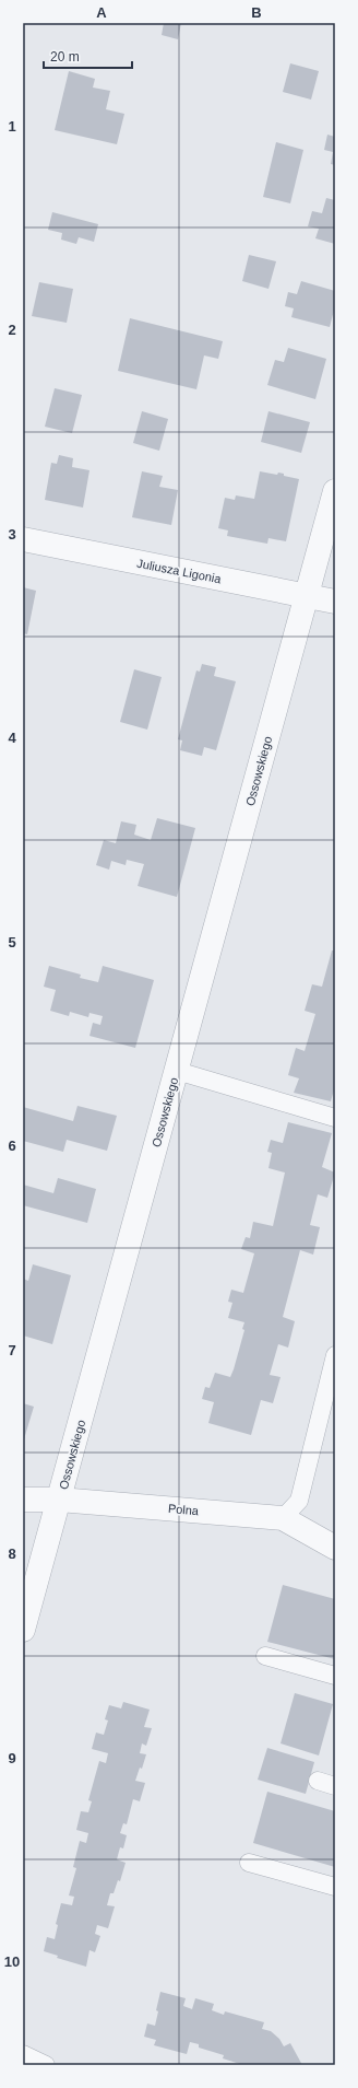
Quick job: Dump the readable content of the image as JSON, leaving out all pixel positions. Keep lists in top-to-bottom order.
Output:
{
  "streets": {
    "street": ["Juliusza Ligonia", "Ossowskiego", "Polna"]
  },
  "crossings": [
    ["Juliusza Ligonia", "Ossowskiego"],
    ["Ossowskiego", "Polna"]
  ],
  "scale_bar": "20 m",
  "grid": {
    "columns": ["A", "B"],
    "rows": [
      "1",
      "2",
      "3",
      "4",
      "5",
      "6",
      "7",
      "8",
      "9",
      "10"
    ]
  }
}
